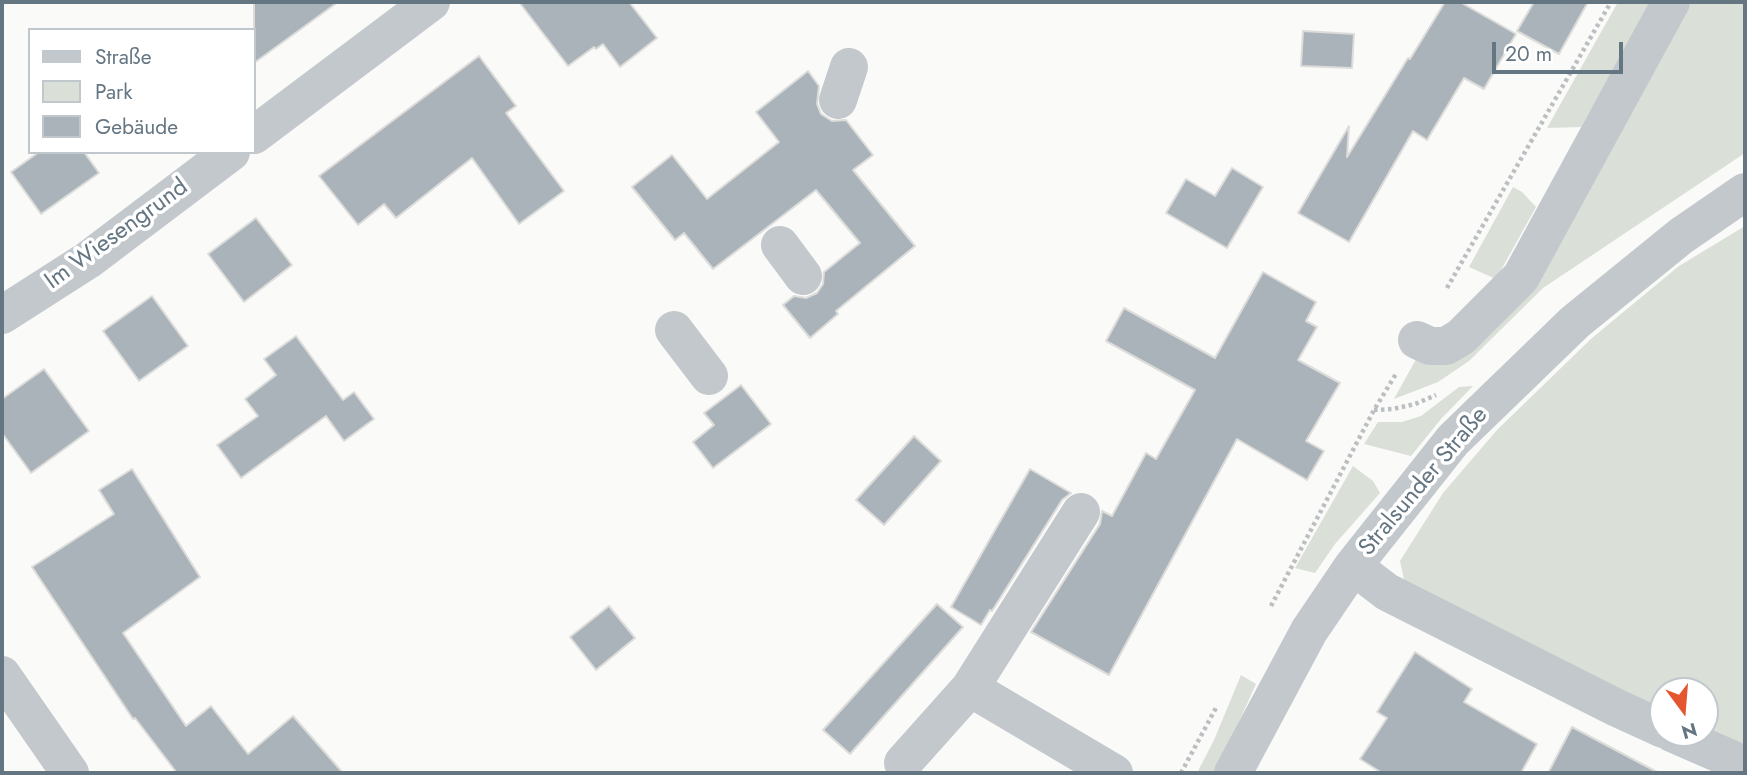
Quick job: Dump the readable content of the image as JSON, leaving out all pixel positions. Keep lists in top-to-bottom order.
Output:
{
  "streets": {
    "street": ["Im Wiesengrund", "Stralsunder Straße"]
  },
  "legend": ["Straße", "Park", "Gebäude"],
  "scale_bar": "20 m",
  "north": "bottom"
}
